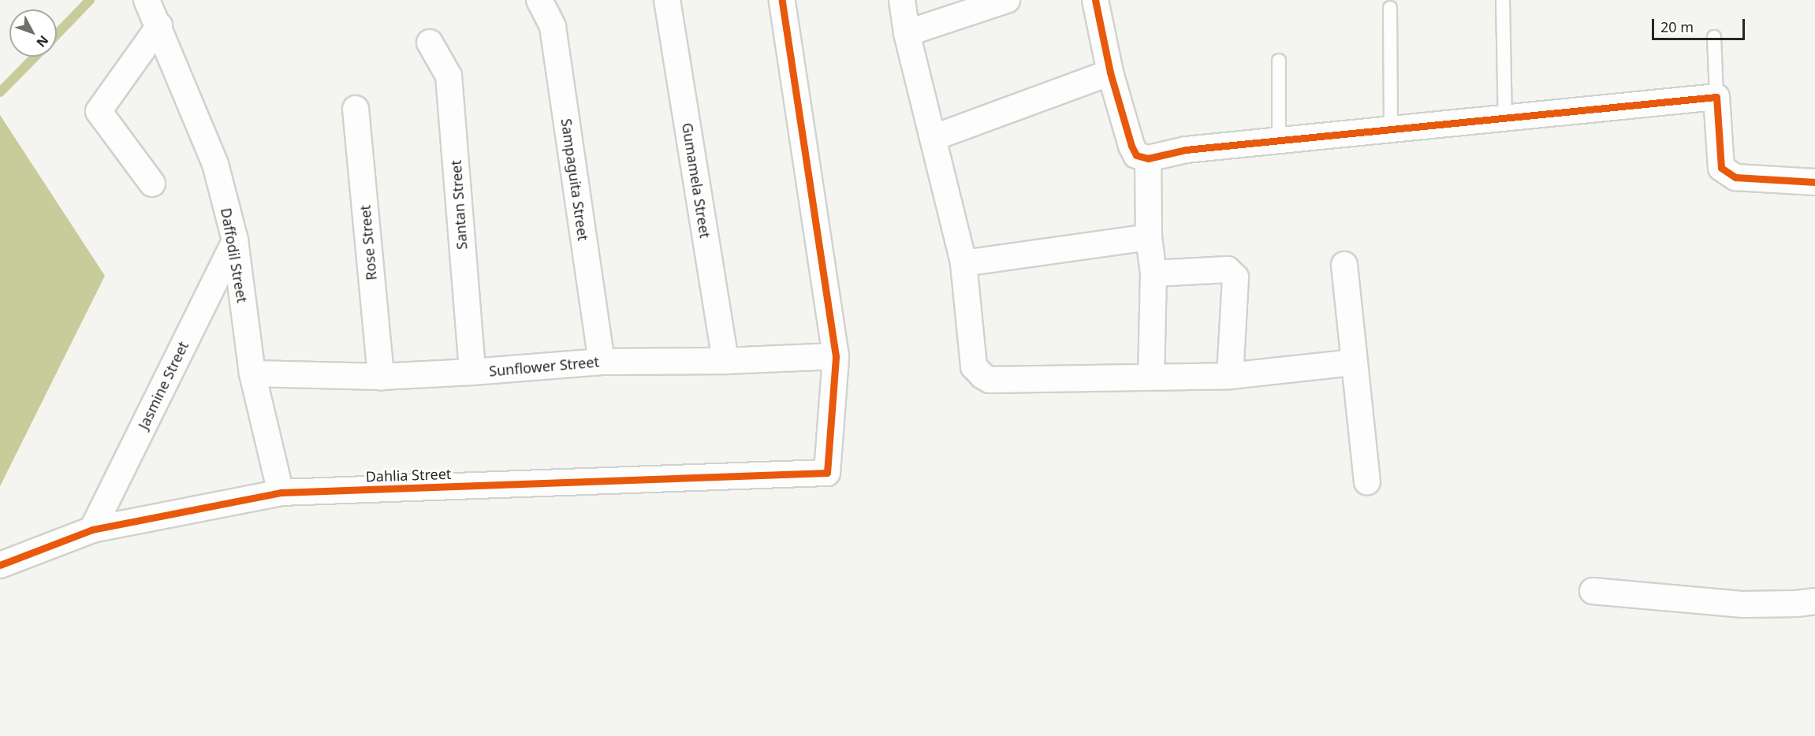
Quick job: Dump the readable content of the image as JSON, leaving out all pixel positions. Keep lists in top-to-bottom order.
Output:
{
  "streets": {
    "street": [
      "Sampaguita Street",
      "Gumamela Street",
      "Santan Street",
      "Rose Street",
      "Daffodil Street",
      "Sunflower Street",
      "Jasmine Street",
      "Dahlia Street"
    ]
  },
  "crossings": [
    ["Sampaguita Street", "Sunflower Street"],
    ["Gumamela Street", "Sunflower Street"],
    ["Santan Street", "Sunflower Street"],
    ["Rose Street", "Sunflower Street"],
    ["Daffodil Street", "Sunflower Street"],
    ["Daffodil Street", "Jasmine Street"],
    ["Daffodil Street", "Dahlia Street"],
    ["Sunflower Street", "Dahlia Street"],
    ["Jasmine Street", "Dahlia Street"]
  ],
  "scale_bar": "20 m",
  "north": "bottom right"
}
